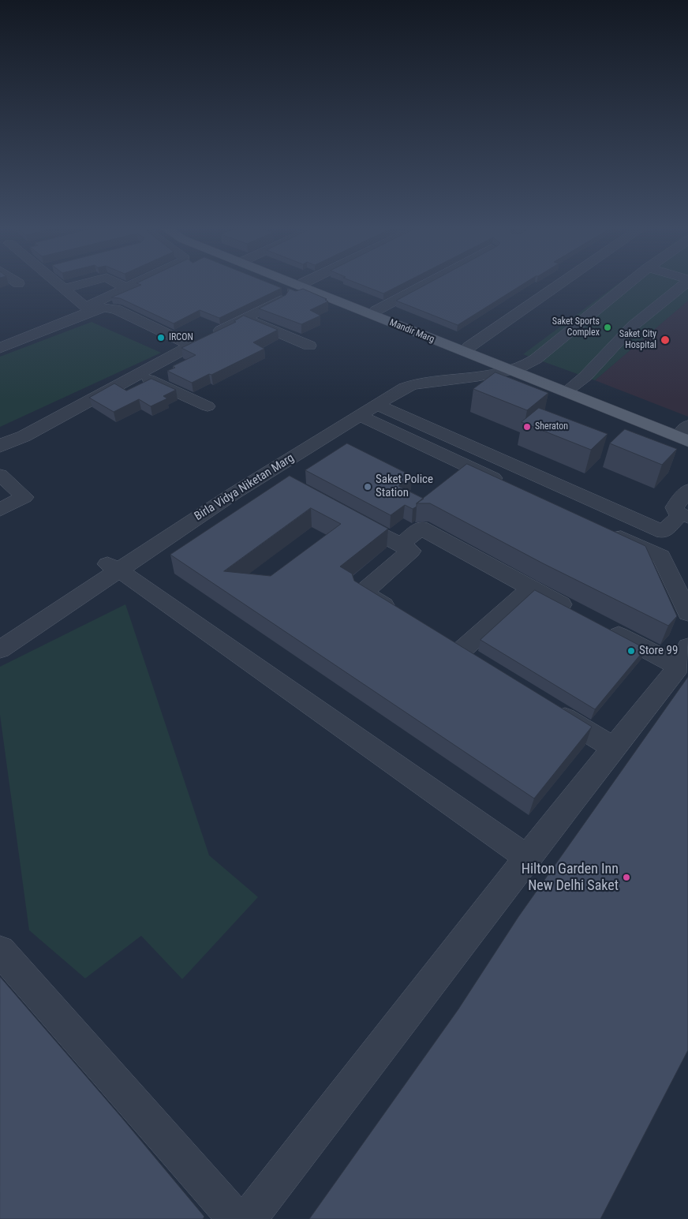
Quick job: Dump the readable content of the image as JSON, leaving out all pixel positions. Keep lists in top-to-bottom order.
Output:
{
  "streets": {
    "main road": ["Mandir Marg"],
    "street": ["Birla Vidya Niketan Marg"]
  },
  "places": [
    "Saket Sports Complex",
    "IRCON",
    "Saket City Hospital",
    "Sheraton",
    "Saket Police Station",
    "Store 99",
    "Hilton Garden Inn New Delhi Saket"
  ]
}
